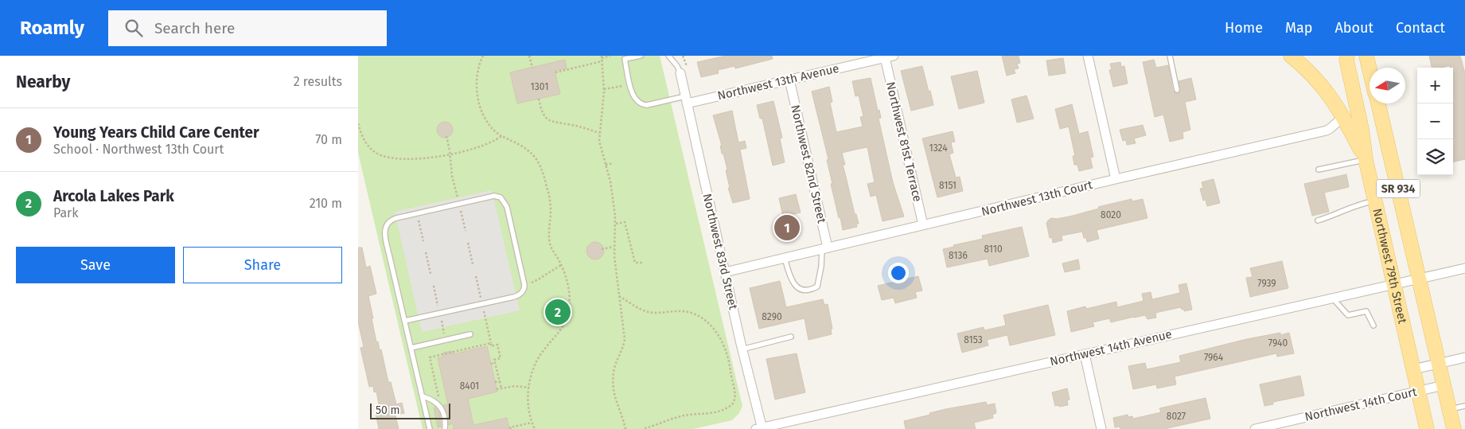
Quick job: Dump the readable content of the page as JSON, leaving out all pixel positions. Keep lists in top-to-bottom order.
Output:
{
  "streets": {
    "main road": ["SR 934", "Northwest 79th Street"],
    "street": [
      "Northwest 13th Avenue",
      "Northwest 81st Terrace",
      "Northwest 82nd Street",
      "Northwest 13th Court",
      "Northwest 83rd Street",
      "Northwest 14th Avenue",
      "Northwest 14th Court"
    ]
  },
  "crossings": [
    ["Northwest 13th Avenue", "Northwest 81st Terrace"],
    ["Northwest 13th Avenue", "Northwest 82nd Street"],
    ["Northwest 13th Avenue", "Northwest 83rd Street"],
    ["Northwest 81st Terrace", "Northwest 13th Court"],
    ["Northwest 82nd Street", "Northwest 13th Court"],
    ["SR 934", "Northwest 13th Court"],
    ["SR 934", "Northwest 79th Street"],
    ["SR 934", "Northwest 14th Avenue"],
    ["SR 934", "Northwest 14th Court"],
    ["Northwest 13th Court", "Northwest 83rd Street"],
    ["Northwest 83rd Street", "Northwest 14th Avenue"],
    ["Northwest 79th Street", "Northwest 14th Avenue"],
    ["Northwest 79th Street", "Northwest 14th Court"]
  ],
  "house_numbers": [
    "1301",
    "1324",
    "8151",
    "8020",
    "8110",
    "8136",
    "7939",
    "8290",
    "8153",
    "7940",
    "7964",
    "8401",
    "8027"
  ],
  "scale_bar": "50 m",
  "north": "left",
  "page": {
    "header": "Roamly",
    "search": "Search here",
    "nav": [
      "Home",
      "Map",
      "About",
      "Contact"
    ],
    "heading": ["Nearby", "2 results"],
    "map_buttons": ["+", "−"],
    "list": [
      {
        "mark": "1",
        "name": "Young Years Child Care Center",
        "note": "School · Northwest 13th Court",
        "value": "70 m"
      },
      {
        "mark": "2",
        "name": "Arcola Lakes Park",
        "note": "Park",
        "value": "210 m"
      }
    ],
    "pins": ["1", "2"],
    "buttons": ["Save", "Share"],
    "scale": "50 m"
  }
}
